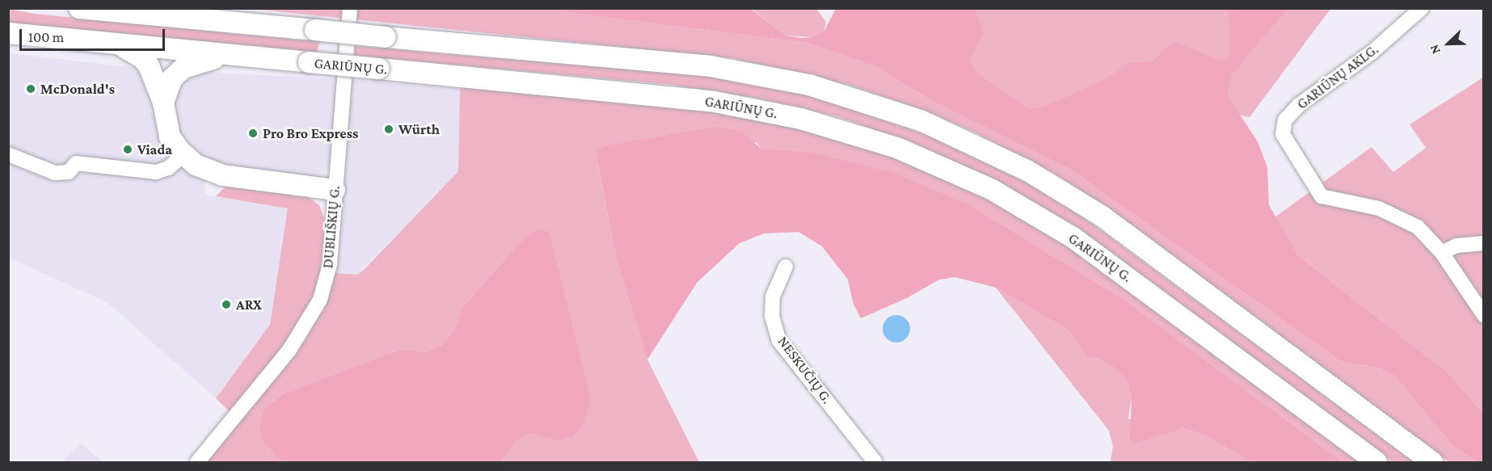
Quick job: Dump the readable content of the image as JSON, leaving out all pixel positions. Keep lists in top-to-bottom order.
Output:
{
  "streets": {
    "highway": ["GARIŪNŲ G."],
    "street": ["GARIŪNŲ AKLG.", "DUBLIŠKIŲ G.", "NESKUČIŲ G."]
  },
  "places": [
    "McDonald's",
    "Würth",
    "Pro Bro Express",
    "Viada",
    "ARX"
  ],
  "scale_bar": "100 m",
  "north": "bottom left"
}
